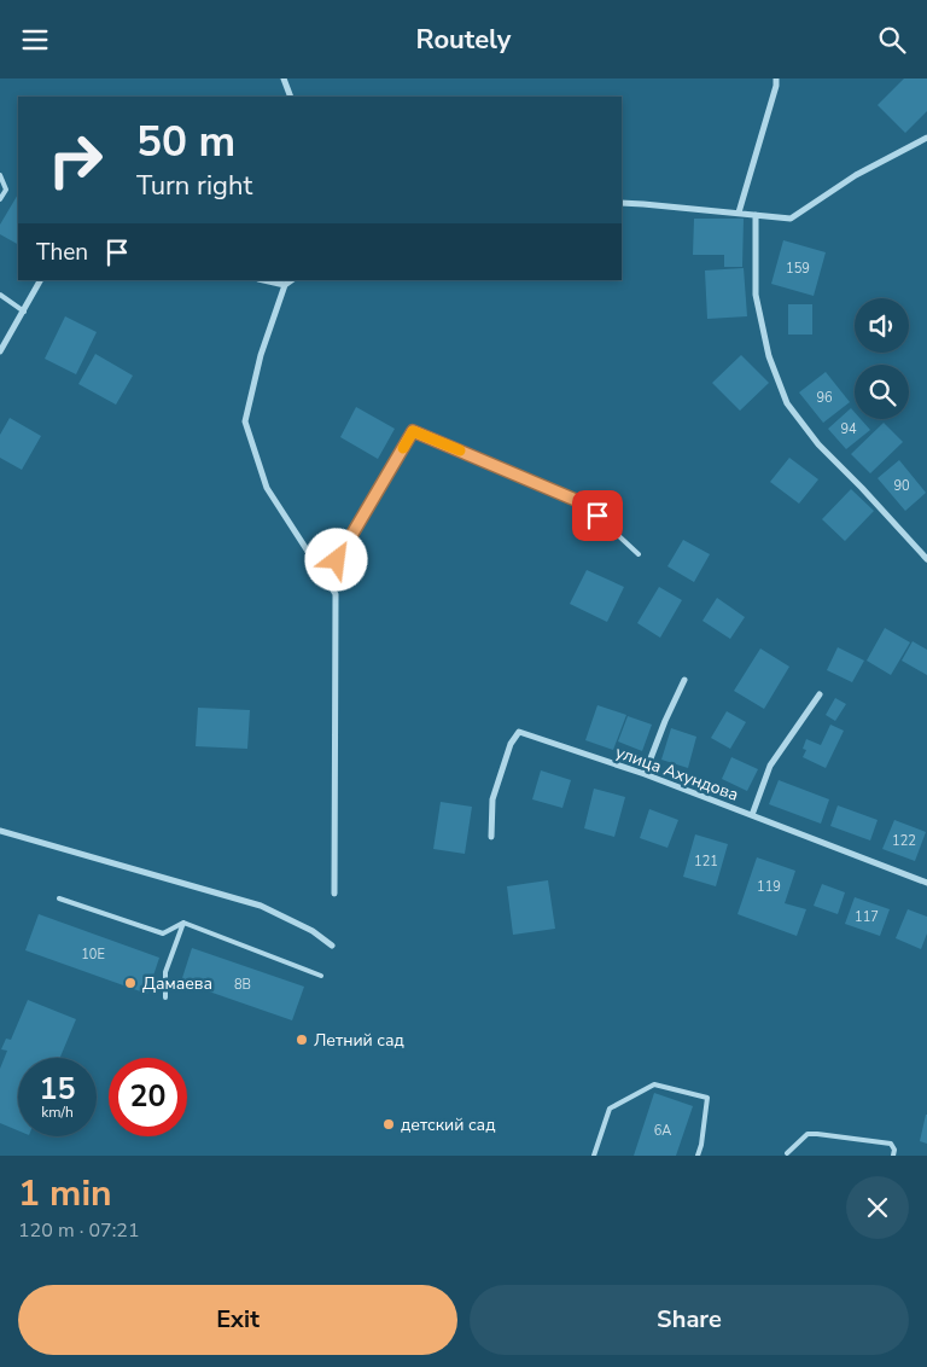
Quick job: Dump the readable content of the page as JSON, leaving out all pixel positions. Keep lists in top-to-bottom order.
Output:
{
  "streets": {
    "street": ["улица Ахундова"]
  },
  "places": ["Дамаева", "Летний сад", "детский сад"],
  "house_numbers": [
    "159",
    "96",
    "94",
    "90",
    "122",
    "121",
    "119",
    "117",
    "10Е",
    "8В",
    "6А"
  ],
  "page": {
    "header": "Routely",
    "turn": ["50 m", "Turn right"],
    "then": "Then",
    "speed": "15 km/h",
    "limit": "20",
    "heading": ["1 min", "120 m · 07:21"],
    "buttons": ["Exit", "Share"]
  }
}
